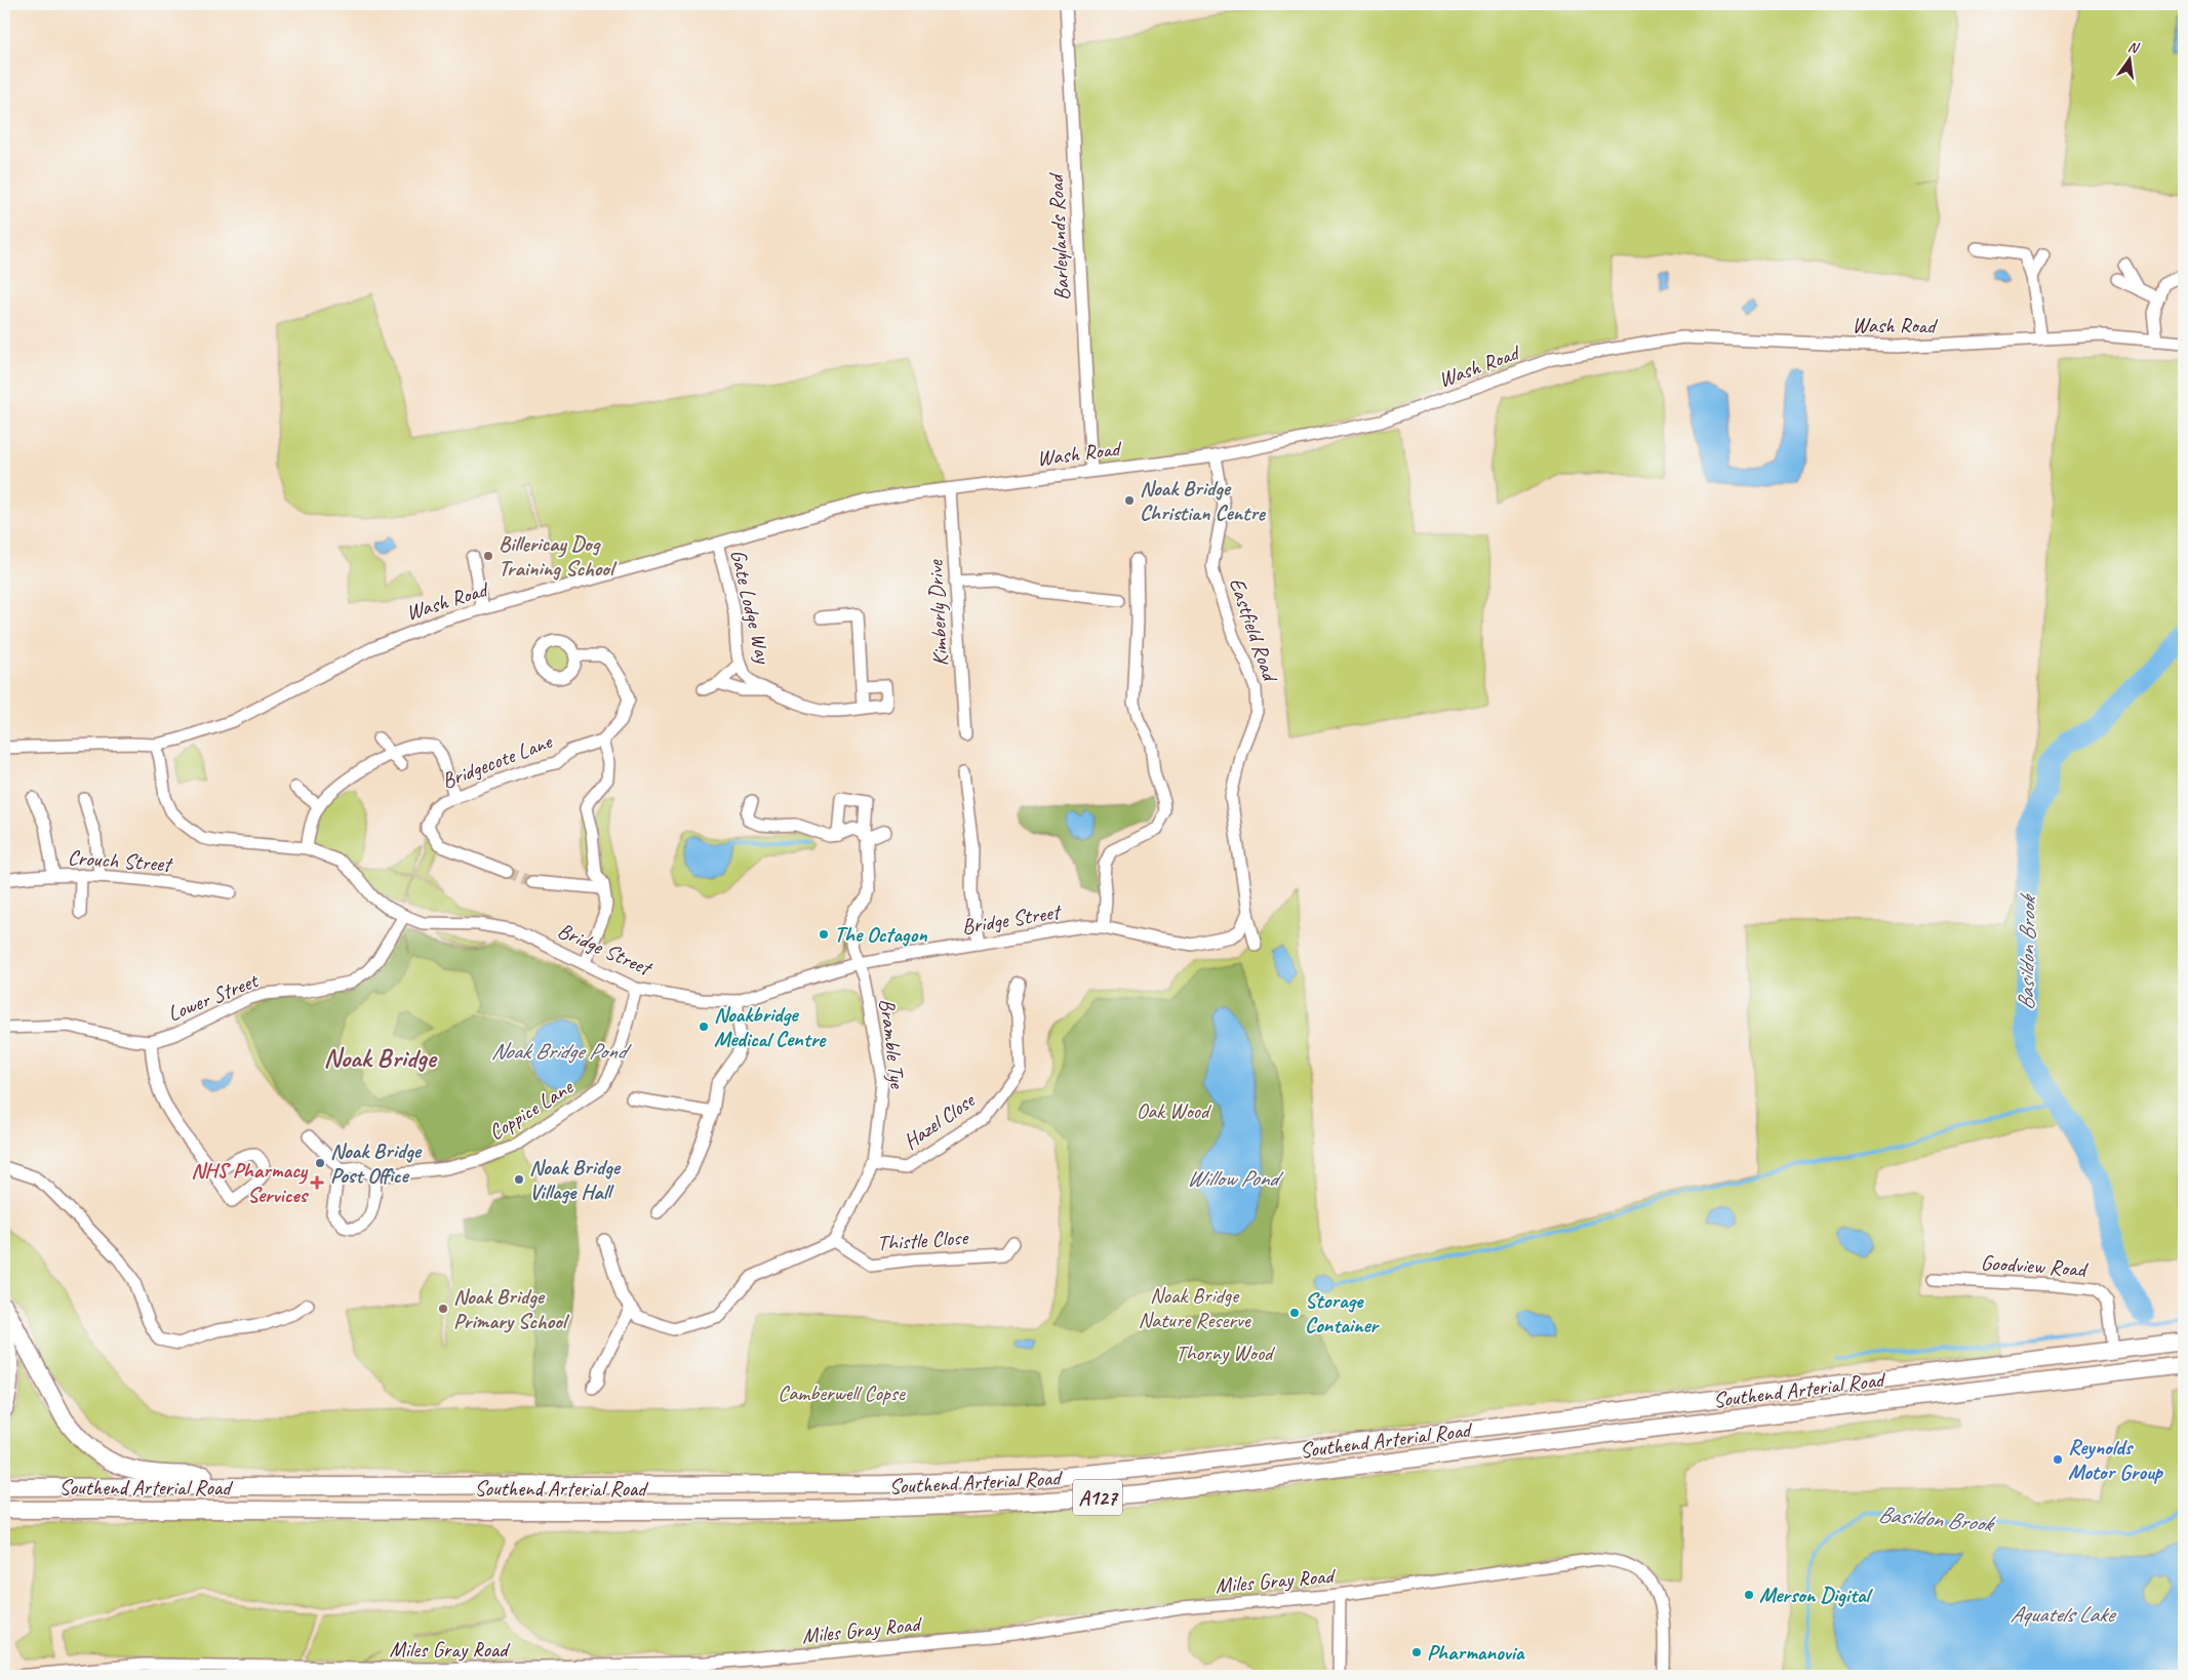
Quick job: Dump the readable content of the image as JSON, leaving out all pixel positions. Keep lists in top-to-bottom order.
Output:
{
  "streets": {
    "highway": ["Southend Arterial Road", "A127"],
    "street": [
      "Barleylands Road",
      "Wash Road",
      "Gate Lodge Way",
      "Kimberly Drive",
      "Eastfield Road",
      "Bridgecote Lane",
      "Crouch Street",
      "Bridge Street",
      "Lower Street",
      "Bramble Tye",
      "Coppice Lane",
      "Hazel Close",
      "Thistle Close",
      "Goodview Road",
      "Miles Gray Road"
    ]
  },
  "crossings": [
    ["Barleylands Road", "Wash Road"],
    ["Wash Road", "Gate Lodge Way"],
    ["Wash Road", "Kimberly Drive"],
    ["Wash Road", "Eastfield Road"],
    ["Wash Road", "Bridge Street"],
    ["Eastfield Road", "Bridge Street"],
    ["Bridge Street", "Lower Street"],
    ["Bridge Street", "Bramble Tye"],
    ["Bridge Street", "Coppice Lane"],
    ["Bramble Tye", "Hazel Close"],
    ["Bramble Tye", "Thistle Close"],
    ["Goodview Road", "Southend Arterial Road"]
  ],
  "districts": ["Noak Bridge"],
  "water": [
    "Basildon Brook",
    "Noak Bridge Pond",
    "Willow Pond",
    "Aquatels Lake"
  ],
  "parks": [
    "Oak Wood",
    "Noak Bridge Nature Reserve",
    "Thorny Wood",
    "Camberwell Copse"
  ],
  "places": {
    "other": [
      "Noak Bridge Christian Centre",
      "Billericay Dog Training School",
      "The Octagon",
      "Noakbridge Medical Centre",
      "Noak Bridge Post Office",
      "Noak Bridge Village Hall",
      "Noak Bridge Primary School",
      "Storage Container",
      "Reynolds Motor Group",
      "Merson Digital",
      "Pharmanovia"
    ],
    "health": ["NHS Pharmacy Services"]
  },
  "north": "top"
}
